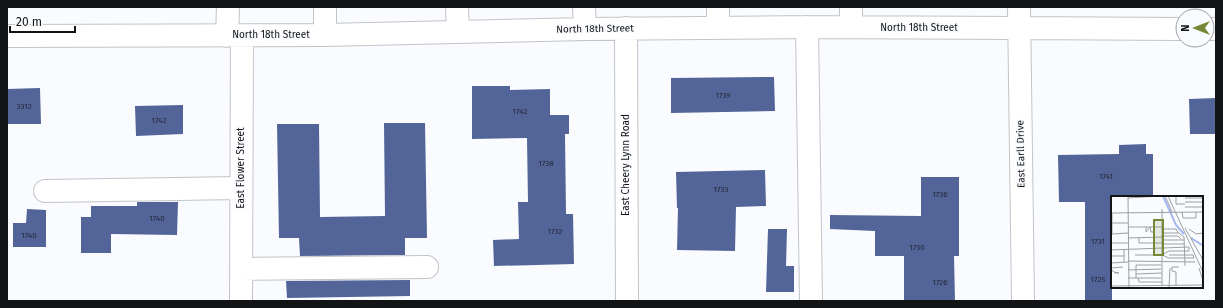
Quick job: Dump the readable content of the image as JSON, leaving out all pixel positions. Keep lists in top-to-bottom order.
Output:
{
  "streets": {
    "street": [
      "North 18th Street",
      "East Earll Drive",
      "East Cheery Lynn Road",
      "East Flower Street"
    ]
  },
  "crossings": [
    ["North 18th Street", "East Earll Drive"],
    ["North 18th Street", "East Cheery Lynn Road"],
    ["North 18th Street", "East Flower Street"]
  ],
  "house_numbers": [
    "1739",
    "3312",
    "1742",
    "1742",
    "1738",
    "1741",
    "1733",
    "1736",
    "1740",
    "1732",
    "1740",
    "1731",
    "1730",
    "1725",
    "1726"
  ],
  "scale_bar": "20 m",
  "north": "left"
}
